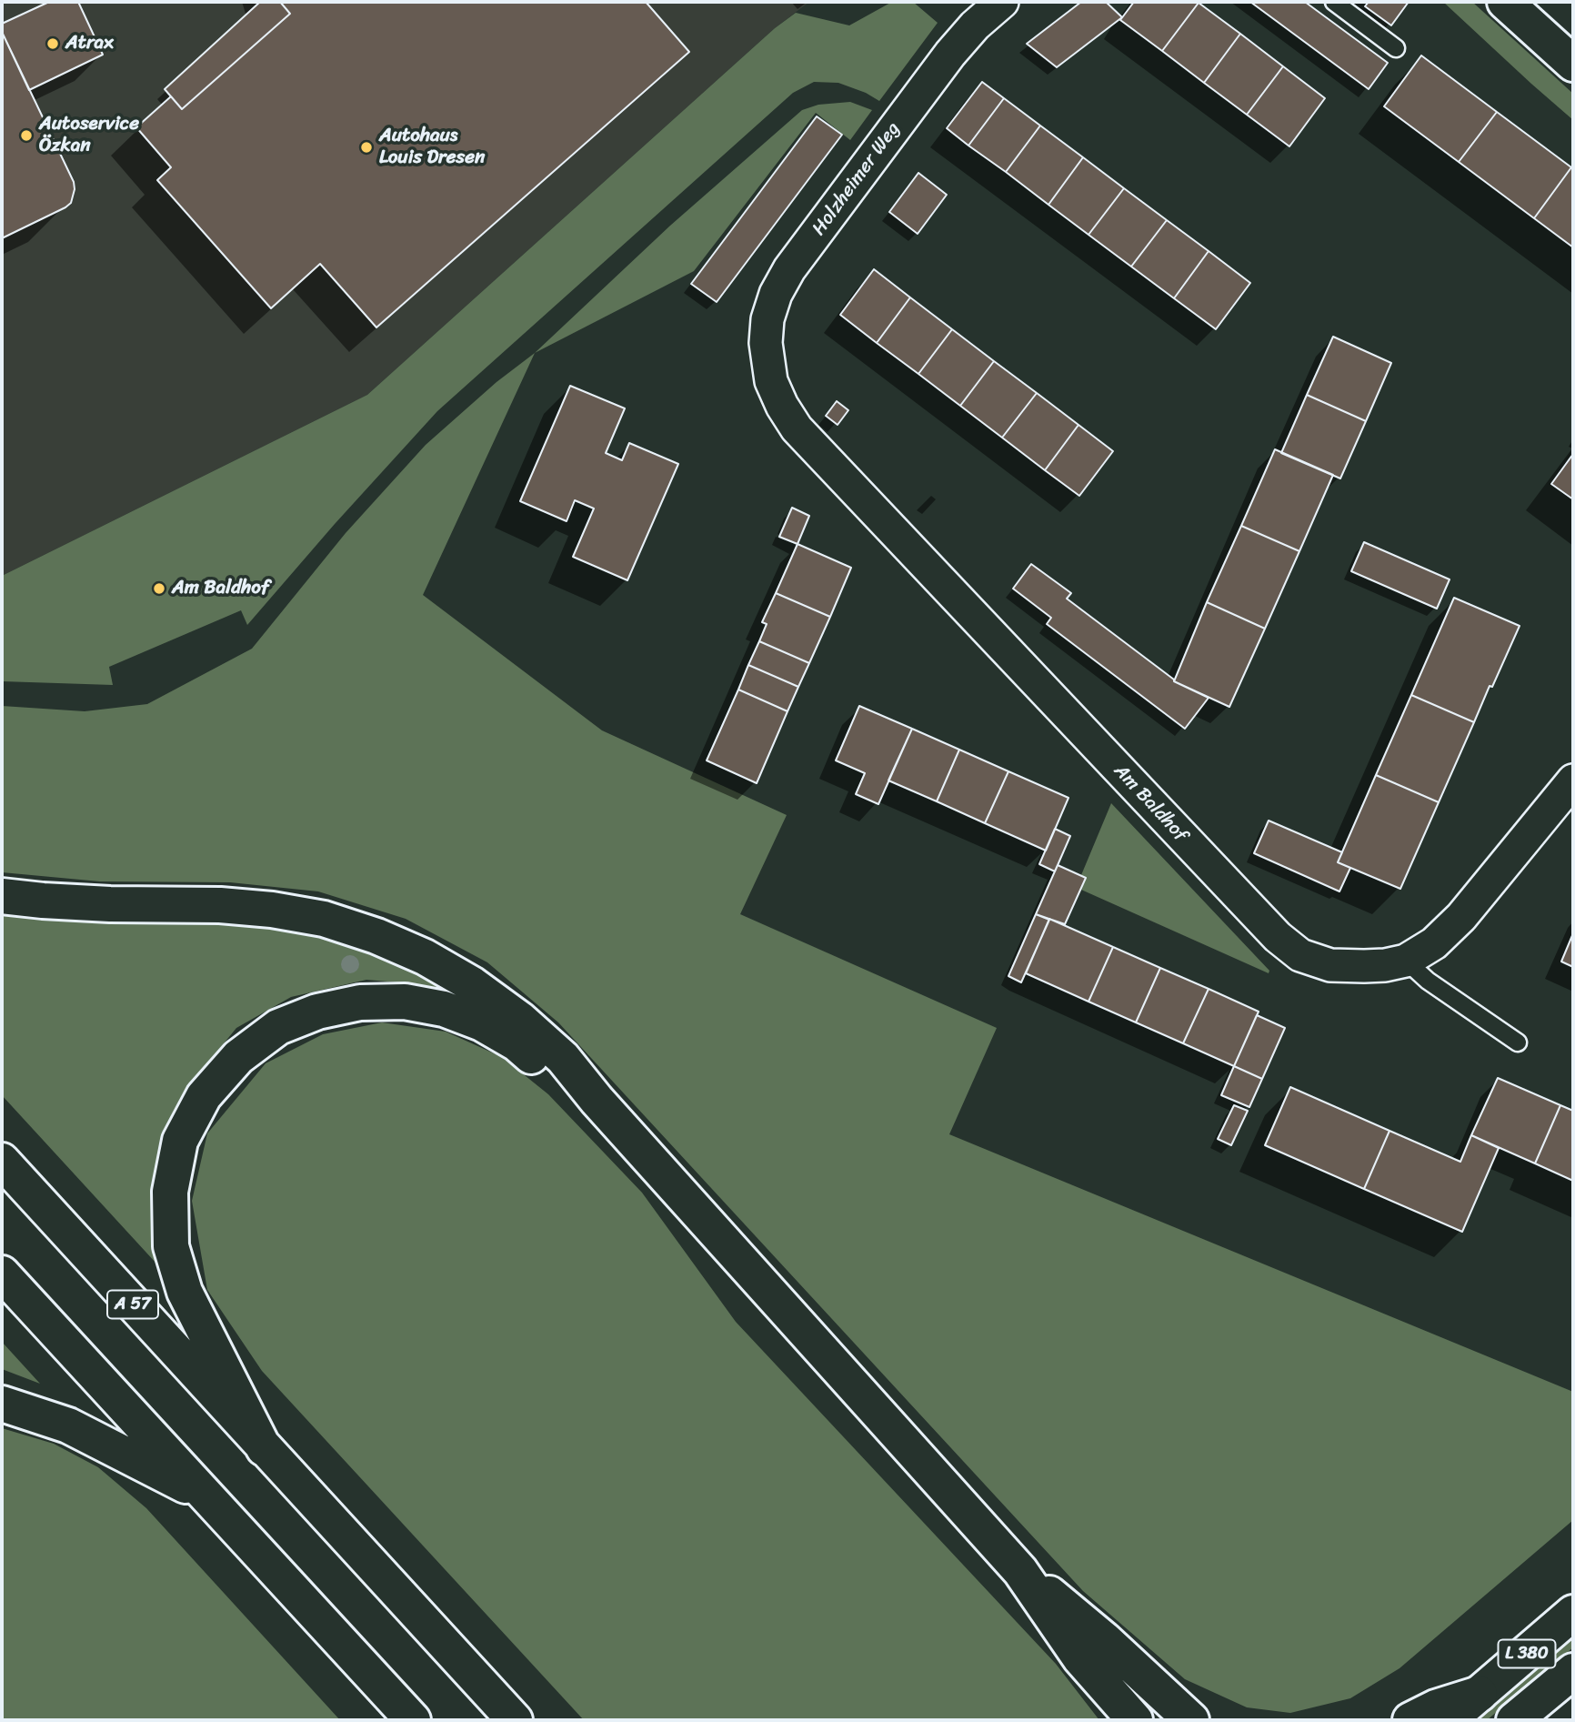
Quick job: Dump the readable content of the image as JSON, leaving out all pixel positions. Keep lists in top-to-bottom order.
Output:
{
  "streets": {
    "main road": ["A 57", "L 380"],
    "street": ["Holzheimer Weg", "Am Baldhof"]
  },
  "crossings": [
    ["Holzheimer Weg", "Am Baldhof"]
  ],
  "places": [
    "Atrax",
    "Autoservice Özkan",
    "Autohaus Louis Dresen",
    "Am Baldhof"
  ]
}
